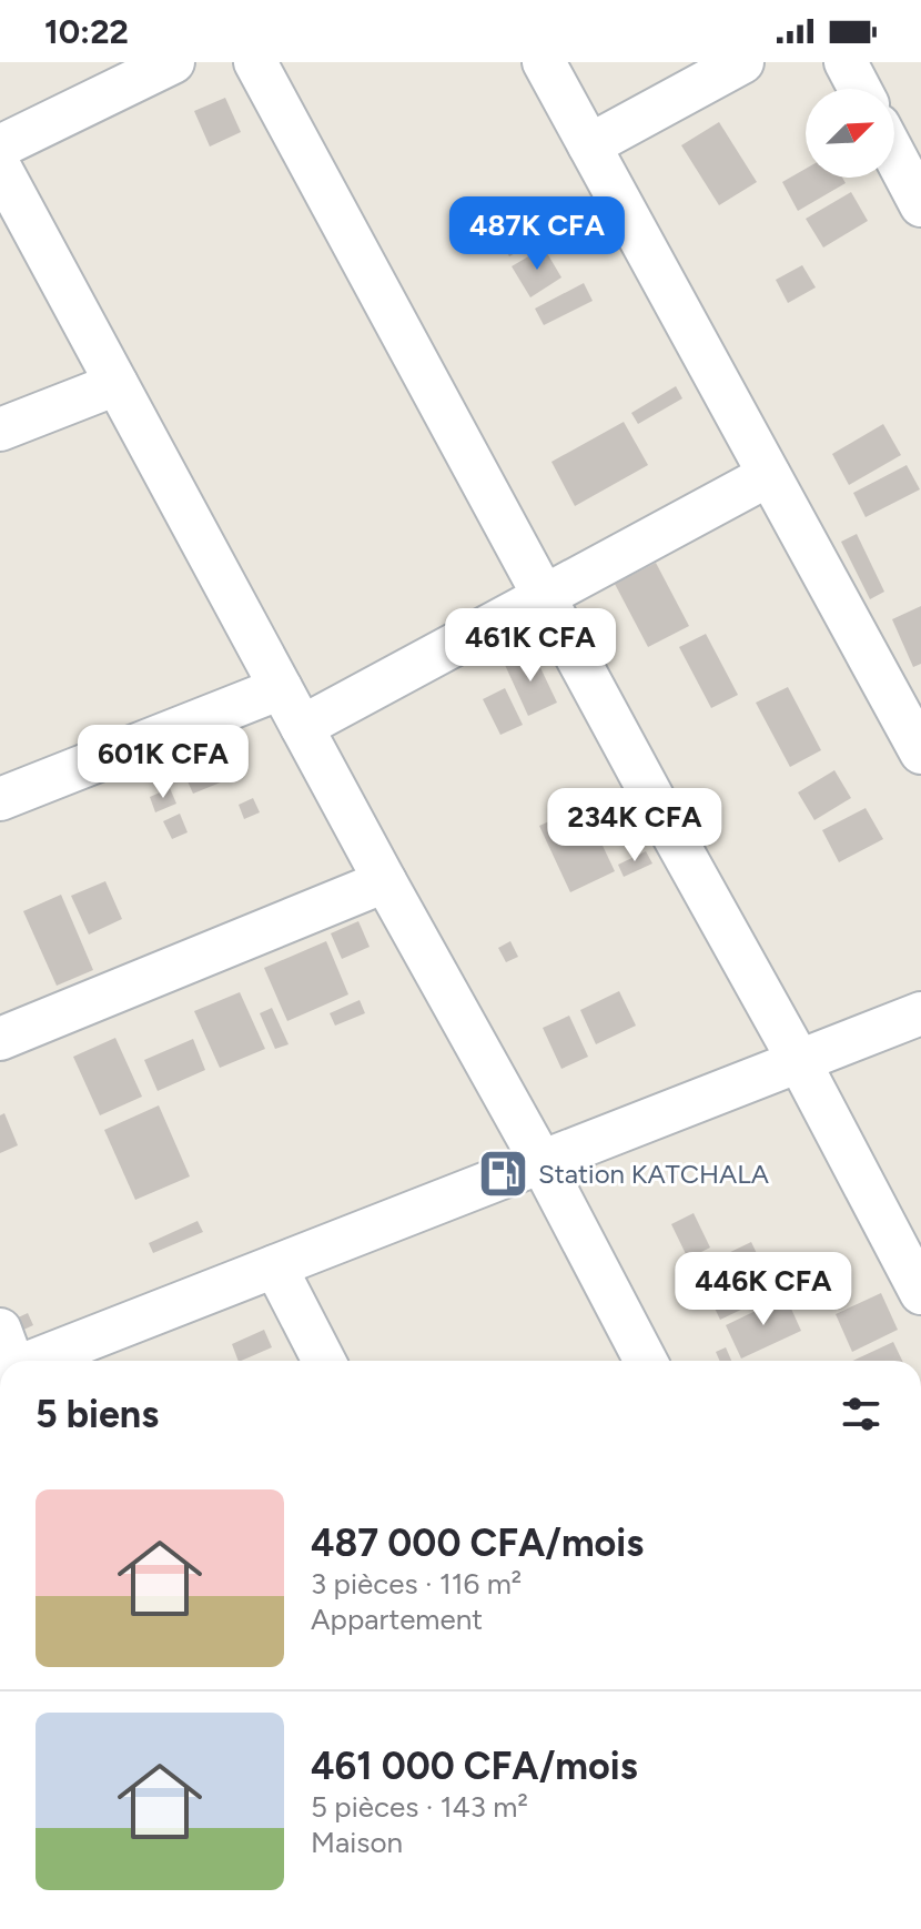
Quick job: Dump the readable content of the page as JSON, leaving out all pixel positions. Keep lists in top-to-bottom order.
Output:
{
  "places": {
    "fuel station": ["Station KATCHALA"]
  },
  "north": "top right",
  "page": {
    "status": "10:22",
    "price": [
      "487K CFA",
      "461K CFA",
      "601K CFA",
      "234K CFA",
      "446K CFA"
    ],
    "heading": "5 biens",
    "list": [
      {
        "name": "487 000 CFA/mois",
        "note": "3 pièces · 116 m² · Appartement"
      },
      {
        "name": "461 000 CFA/mois",
        "note": "5 pièces · 143 m² · Maison"
      }
    ]
  }
}
